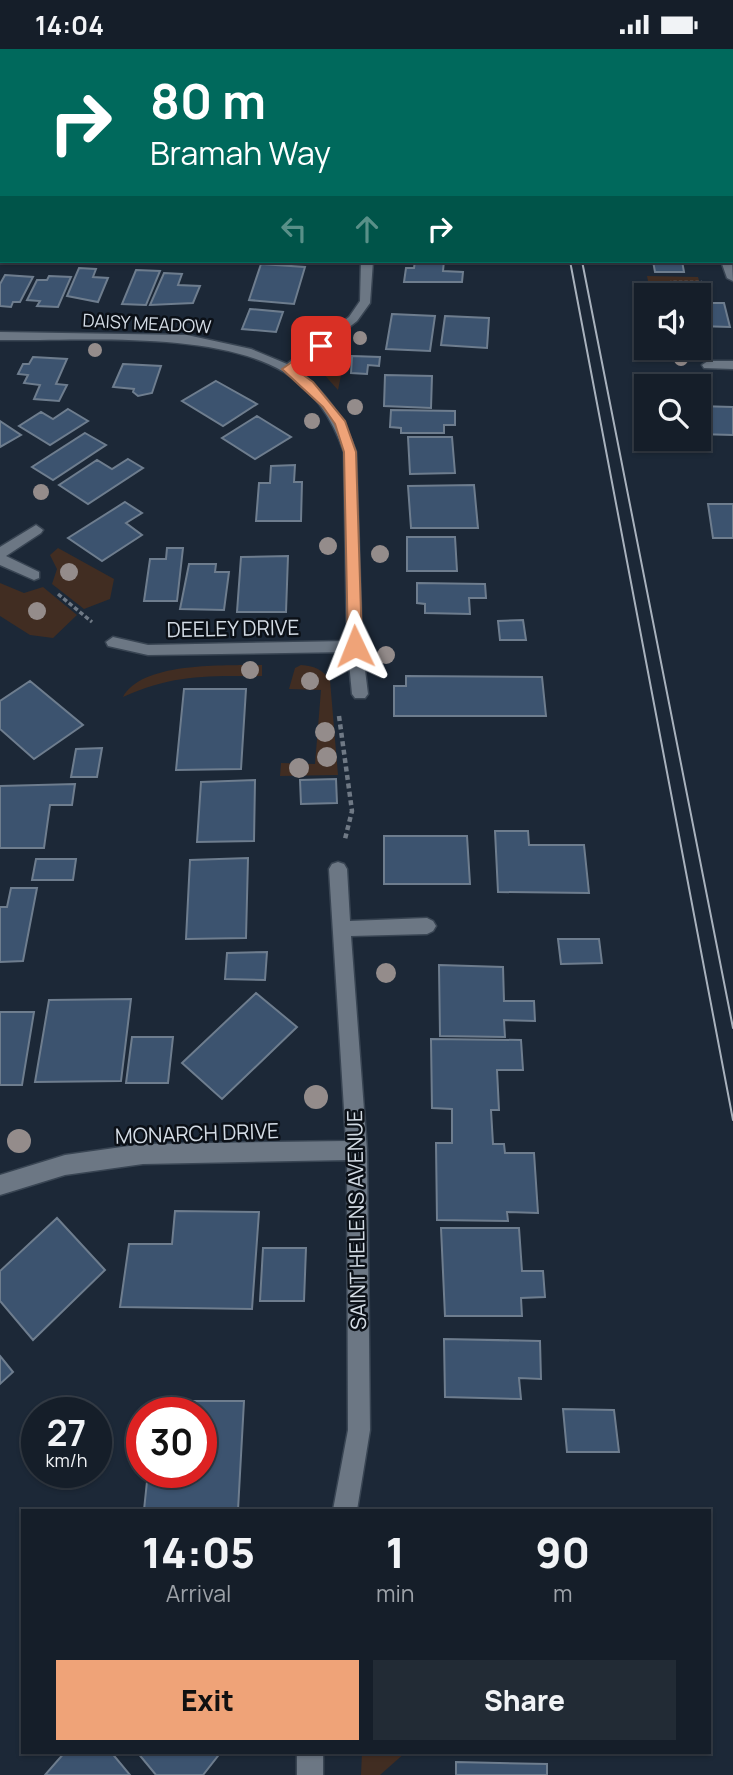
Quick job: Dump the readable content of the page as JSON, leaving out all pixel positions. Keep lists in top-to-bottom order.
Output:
{
  "streets": {
    "street": [
      "DAISY MEADOW",
      "DEELEY DRIVE",
      "MONARCH DRIVE",
      "SAINT HELENS AVENUE"
    ]
  },
  "crossings": [
    ["DAISY MEADOW", "DEELEY DRIVE"],
    ["MONARCH DRIVE", "SAINT HELENS AVENUE"]
  ],
  "page": {
    "status": "14:04",
    "turn": ["80 m", "Bramah Way"],
    "speed": "27 km/h",
    "limit": "30",
    "eta": [
      "14:05",
      "Arrival",
      "1",
      "min",
      "90",
      "m"
    ],
    "buttons": ["Exit", "Share"]
  }
}
